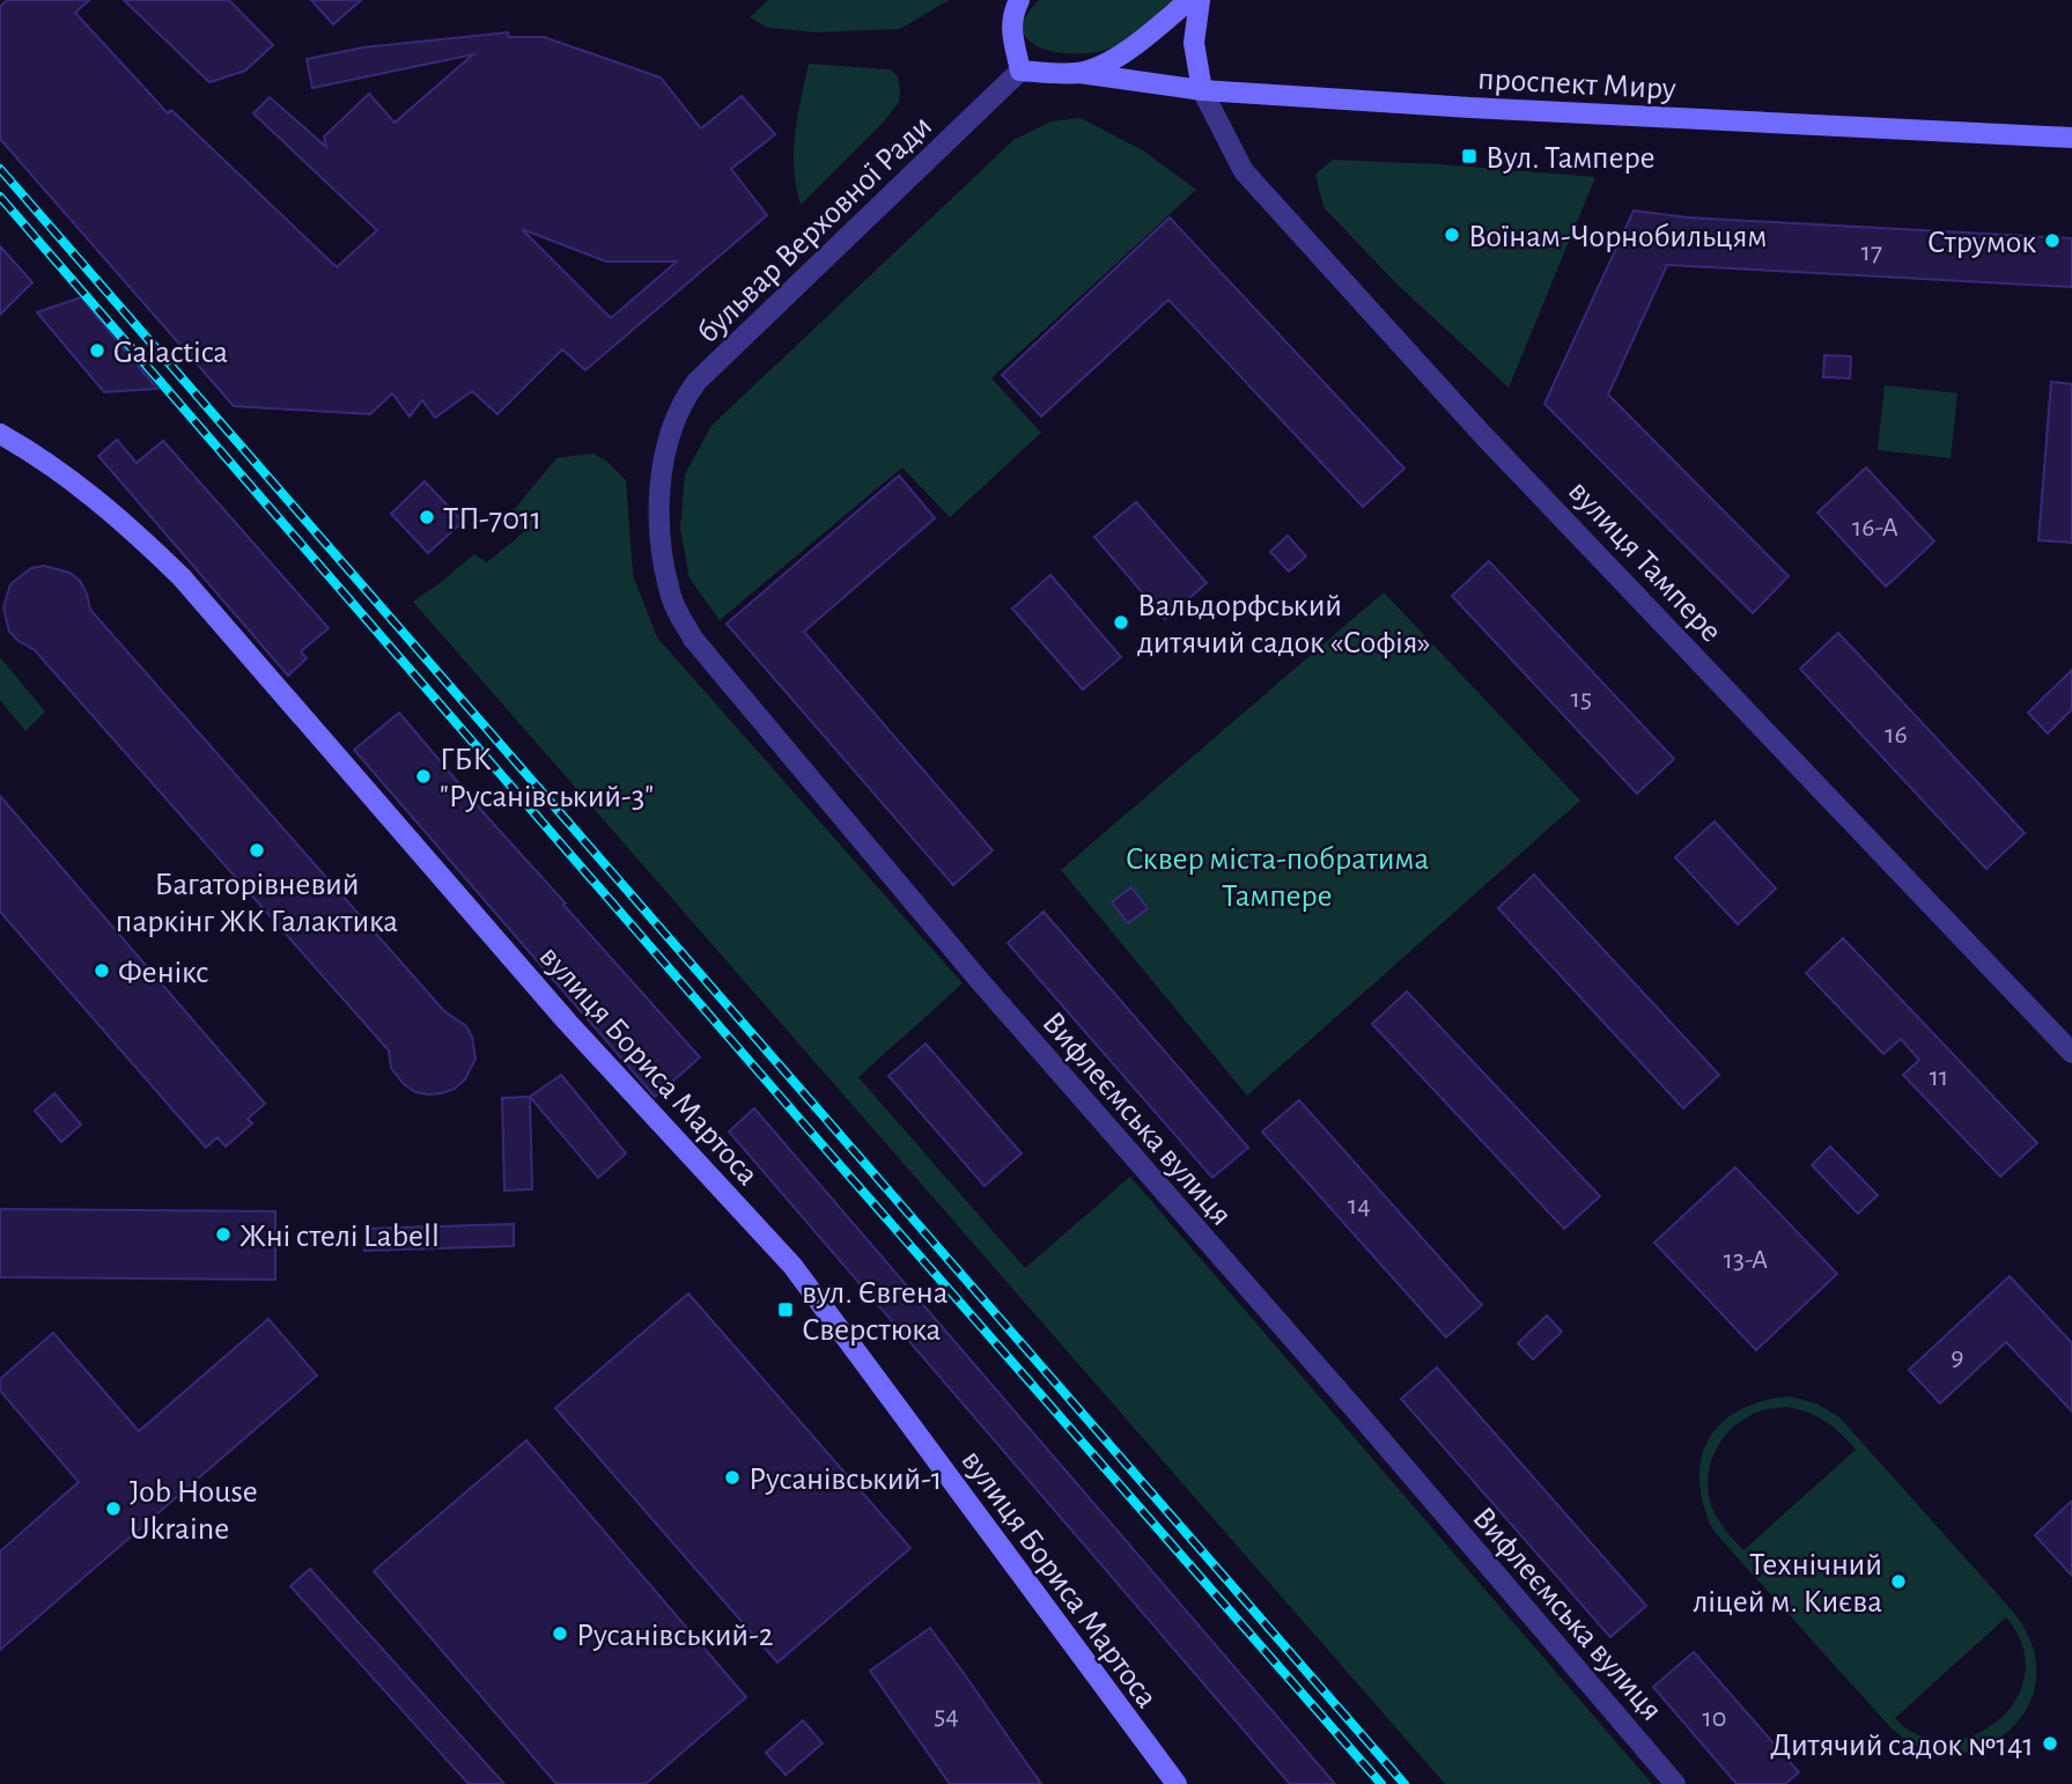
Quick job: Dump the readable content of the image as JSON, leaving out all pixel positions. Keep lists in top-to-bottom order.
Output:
{
  "streets": {
    "main road": ["проспект Миру", "вулиця Бориса Мартоса"],
    "street": ["бульвар Верховної Ради", "вулиця Тампере", "Вифлеємська вулиця"]
  },
  "crossings": [
    ["проспект Миру", "вулиця Тампере"],
    ["бульвар Верховної Ради", "Вифлеємська вулиця"]
  ],
  "parks": ["Сквер міста-побратима Тампере"],
  "places": {
    "transit": ["Вул. Тампере", "вул. Євгена Сверстюка"],
    "other": [
      "Воїнам-Чорнобильцям",
      "Струмок",
      "Galactica",
      "ТП-7011",
      "Вальдорфський дитячий садок «Софія»",
      "ГБК \"Русанівський-3\"",
      "Багаторівневий паркінг ЖК Галактика",
      "Фенікс",
      "Жні стелі Labell",
      "Русанівський-1",
      "Job House Ukraine",
      "Технічний ліцей м. Києва",
      "Русанівський-2",
      "Дитячий садок №141"
    ]
  },
  "house_numbers": [
    "17",
    "16-А",
    "15",
    "16",
    "11",
    "14",
    "13-А",
    "9",
    "54",
    "10"
  ]
}
